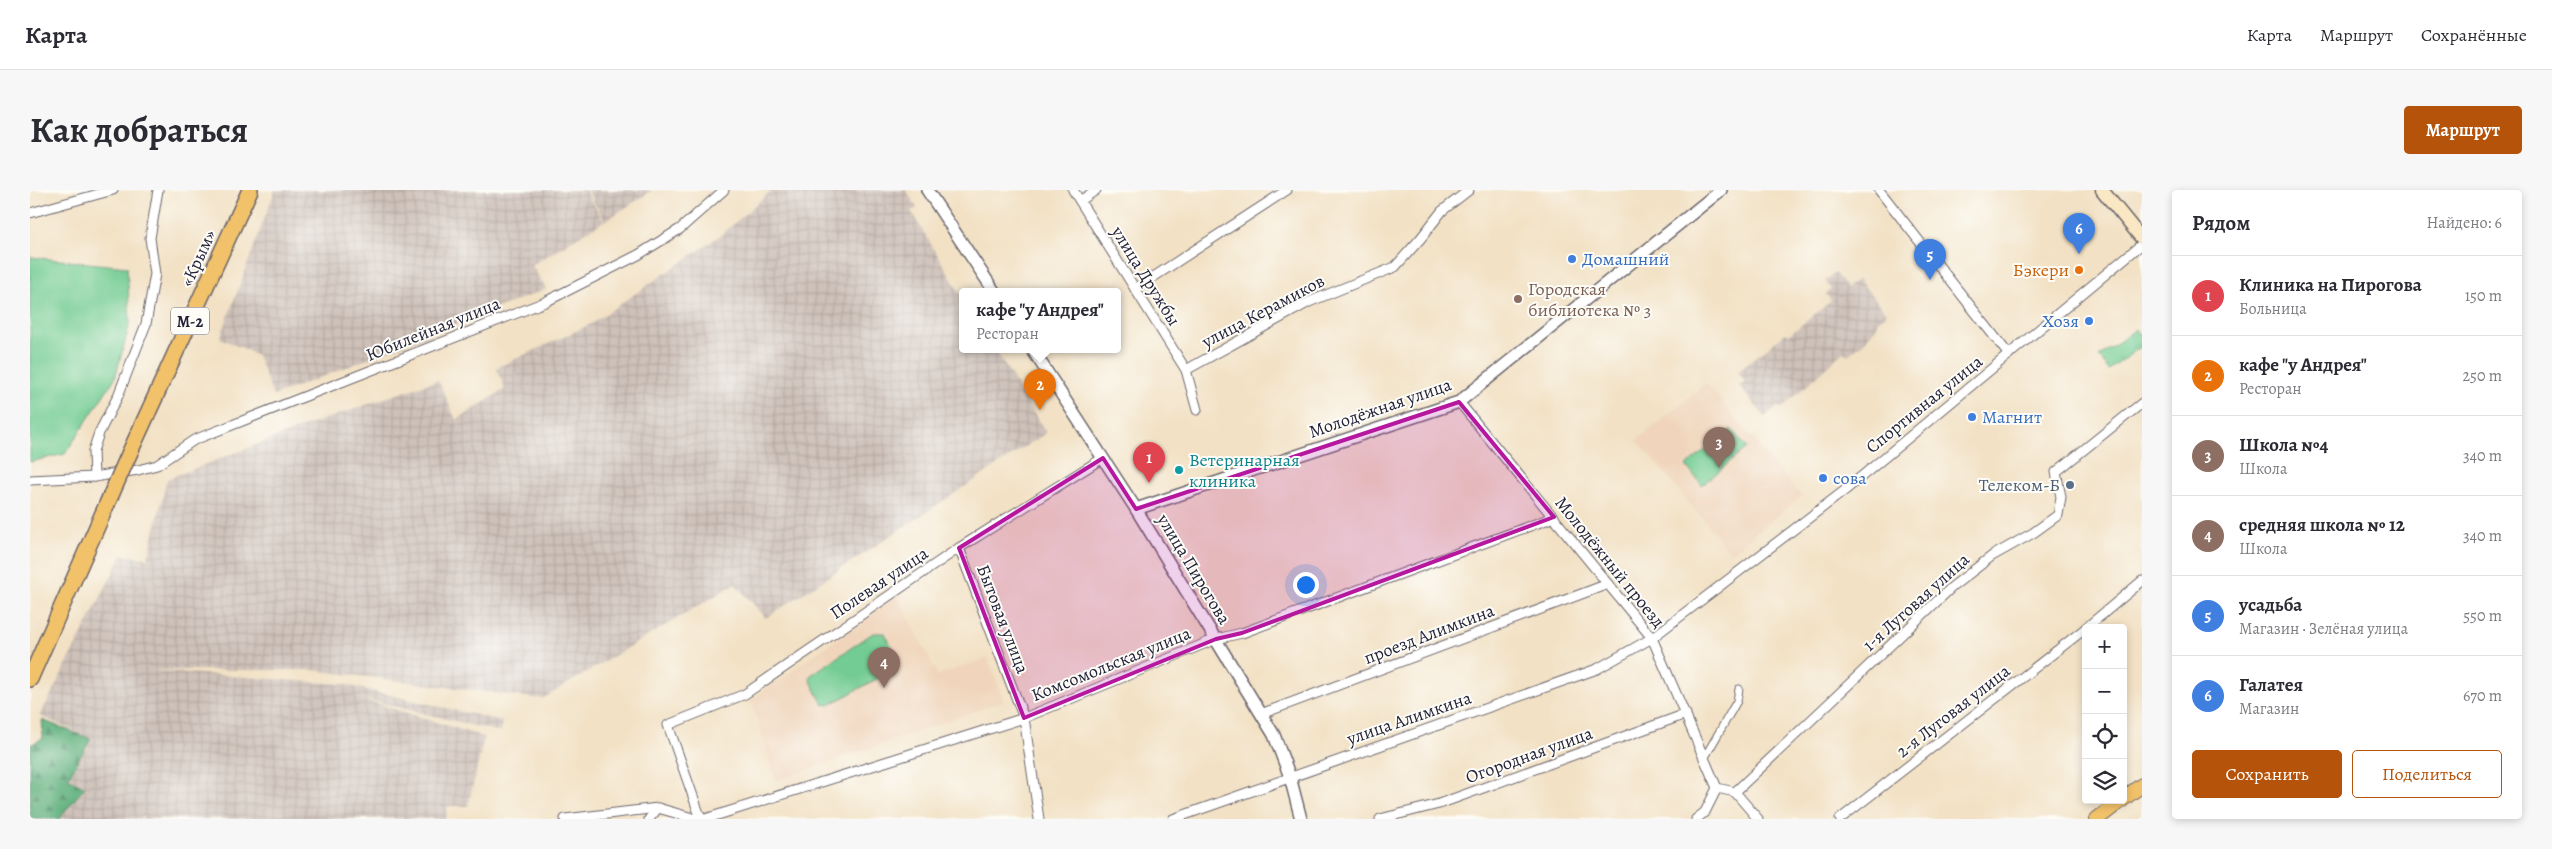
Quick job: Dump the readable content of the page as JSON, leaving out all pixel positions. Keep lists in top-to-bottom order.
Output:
{
  "streets": {
    "highway": ["«Крым»", "М-2"],
    "street": [
      "улица Дружбы",
      "улица Керамиков",
      "Юбилейная улица",
      "Спортивная улица",
      "Молодёжная улица",
      "Молодёжный проезд",
      "улица Пирогова",
      "Полевая улица",
      "1-я Луговая улица",
      "Бытовая улица",
      "проезд Алимкина",
      "Комсомольская улица",
      "2-я Луговая улица",
      "улица Алимкина",
      "Огородная улица"
    ]
  },
  "crossings": [
    ["улица Дружбы", "улица Керамиков"],
    ["Спортивная улица", "Молодёжный проезд"],
    ["Спортивная улица", "улица Алимкина"],
    ["Молодёжная улица", "Молодёжный проезд"],
    ["Молодёжная улица", "улица Пирогова"],
    ["Молодёжный проезд", "проезд Алимкина"],
    ["Молодёжный проезд", "Комсомольская улица"],
    ["Молодёжный проезд", "улица Алимкина"],
    ["Молодёжный проезд", "Огородная улица"],
    ["улица Пирогова", "Полевая улица"],
    ["улица Пирогова", "проезд Алимкина"],
    ["улица Пирогова", "Комсомольская улица"],
    ["улица Пирогова", "улица Алимкина"],
    ["Полевая улица", "Бытовая улица"],
    ["Бытовая улица", "Комсомольская улица"]
  ],
  "places": [
    "Домашний",
    "Бэкери",
    "Городская библиотека № 3",
    "Хозя",
    "Магнит",
    "Ветеринарная клиника",
    "сова",
    "Телеком-Б"
  ],
  "page": {
    "header": "Карта",
    "nav": ["Карта", "Маршрут", "Сохранённые"],
    "title": "Как добраться",
    "buttons": [
      "Маршрут",
      ["Сохранить", "Поделиться"]
    ],
    "heading": ["Рядом", "Найдено: 6"],
    "pins": [
      "6",
      "5",
      "2",
      "3",
      "1",
      "4"
    ],
    "list": [
      {
        "mark": "1",
        "name": "Клиника на Пирогова",
        "note": "Больница",
        "value": "150 m"
      },
      {
        "mark": "2",
        "name": "кафе \"у Андрея\"",
        "note": "Ресторан",
        "value": "250 m"
      },
      {
        "mark": "3",
        "name": "Школа №4",
        "note": "Школа",
        "value": "340 m"
      },
      {
        "mark": "4",
        "name": "средняя школа № 12",
        "note": "Школа",
        "value": "340 m"
      },
      {
        "mark": "5",
        "name": "усадьба",
        "note": "Магазин · Зелёная улица",
        "value": "550 m"
      },
      {
        "mark": "6",
        "name": "Галатея",
        "note": "Магазин",
        "value": "670 m"
      }
    ],
    "popup": ["кафе \"у Андрея\"", "Ресторан"],
    "map_buttons": ["+", "−"]
  }
}
